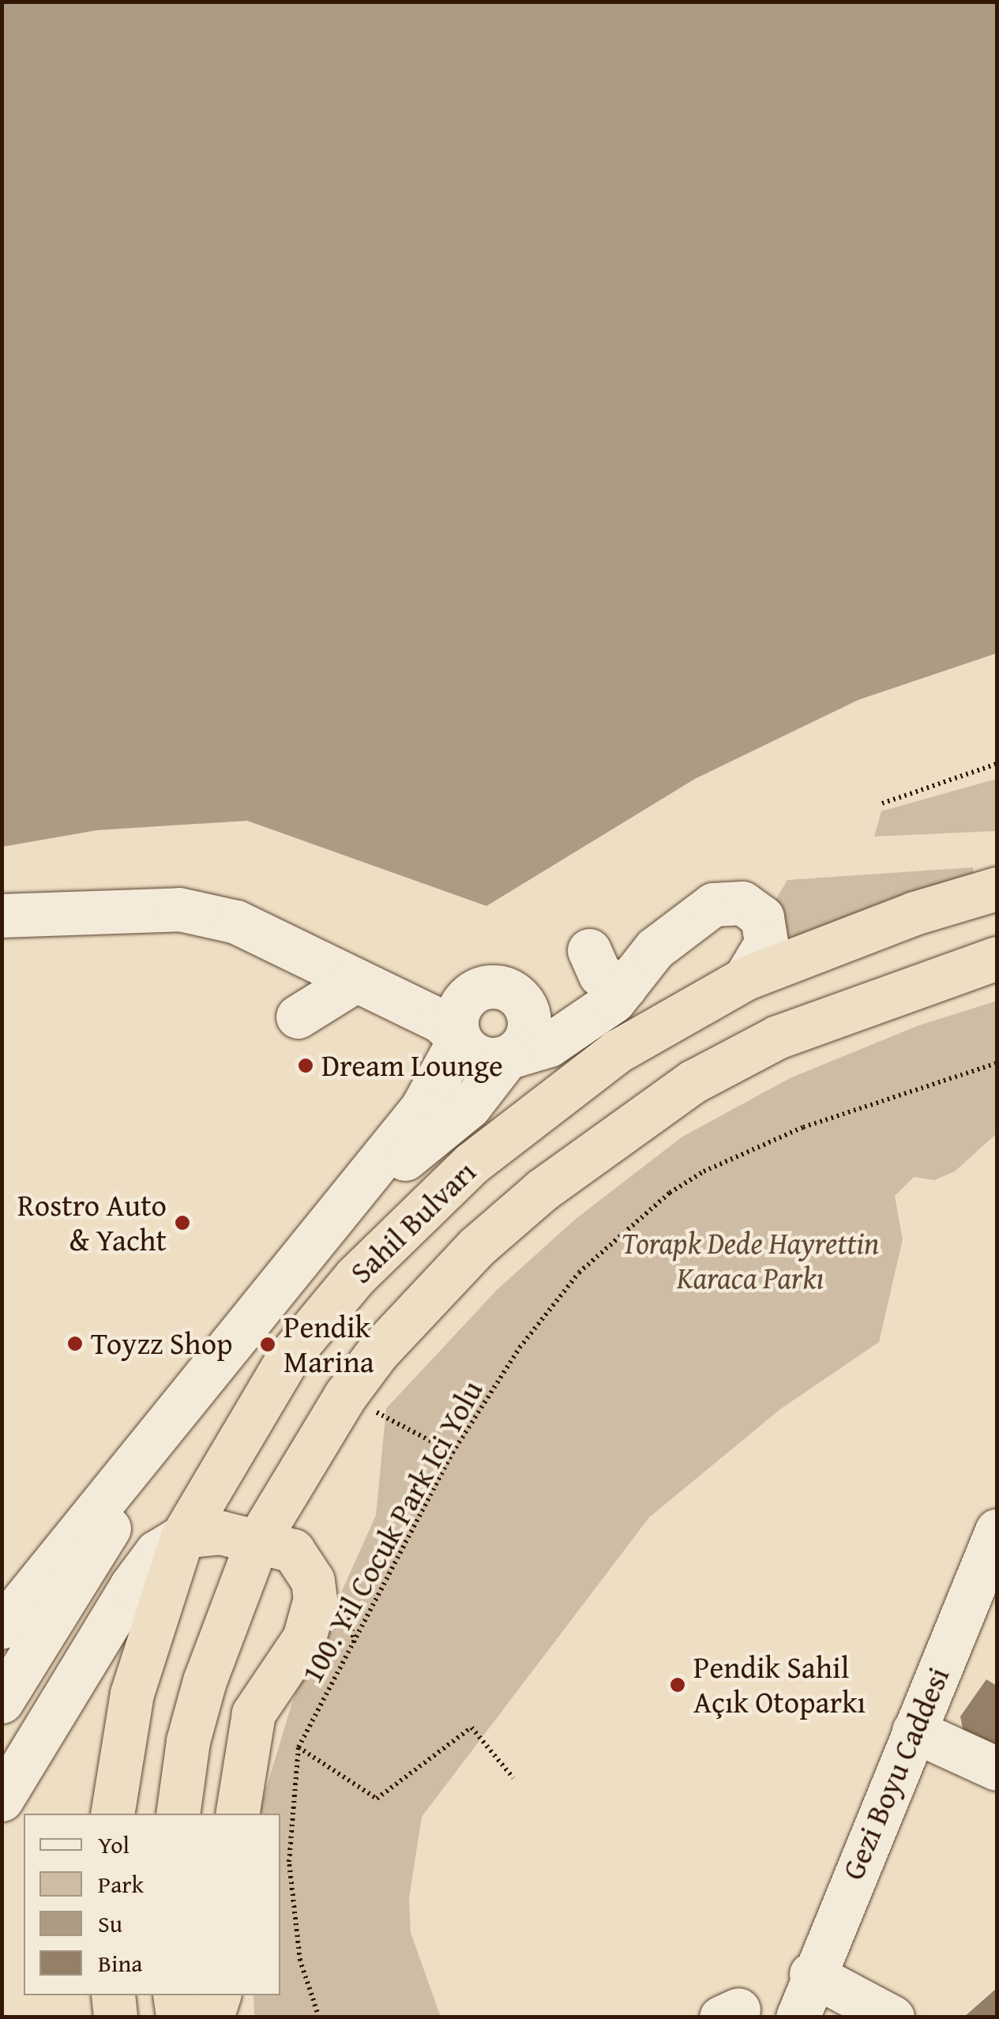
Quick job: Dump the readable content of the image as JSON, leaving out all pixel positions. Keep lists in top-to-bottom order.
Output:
{
  "streets": {
    "highway": ["Sahil Bulvarı"],
    "street": ["Gezi Boyu Caddesi"],
    "path": ["100. Yil Cocuk Park Ici Yolu"]
  },
  "parks": ["Torapk Dede Hayrettin Karaca Parkı"],
  "places": [
    "Dream Lounge",
    "Rostro Auto & Yacht",
    "Toyzz Shop",
    "Pendik Marina",
    "Pendik Sahil Açık Otoparkı"
  ],
  "legend": [
    "Yol",
    "Park",
    "Su",
    "Bina"
  ]
}
